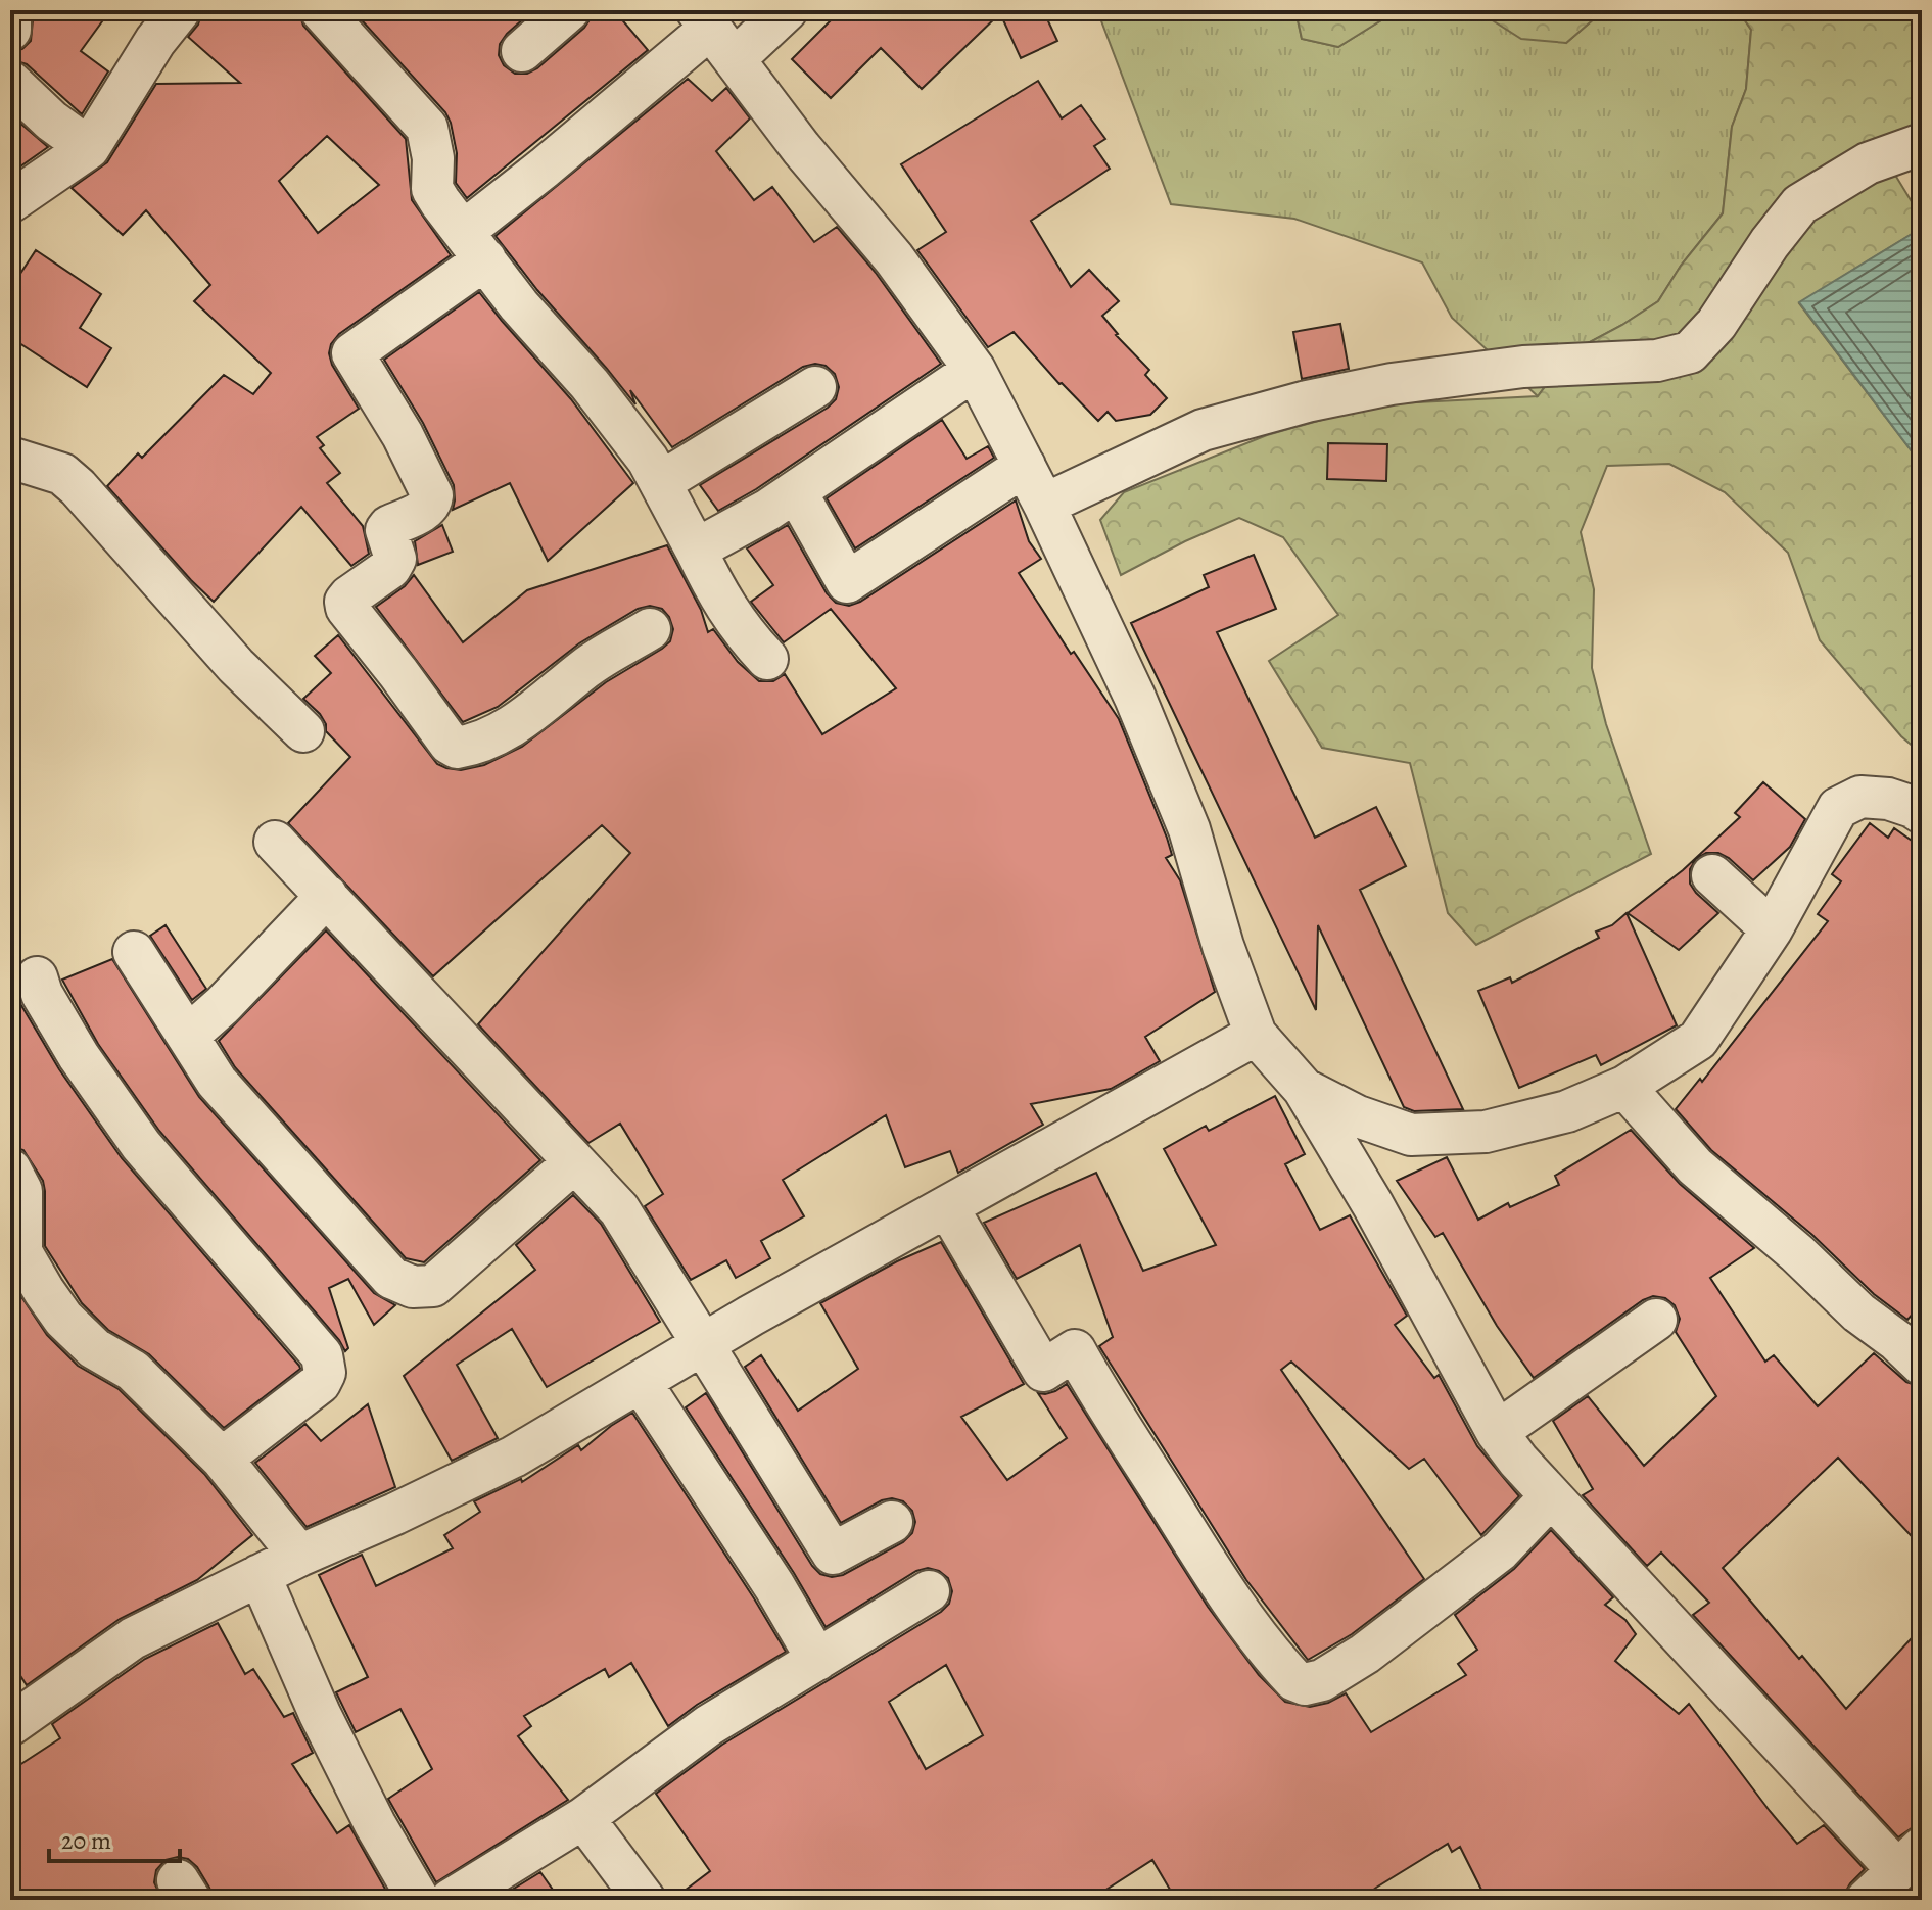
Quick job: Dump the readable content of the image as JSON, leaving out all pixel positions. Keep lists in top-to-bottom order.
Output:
{
  "scale_bar": "20 m"
}
